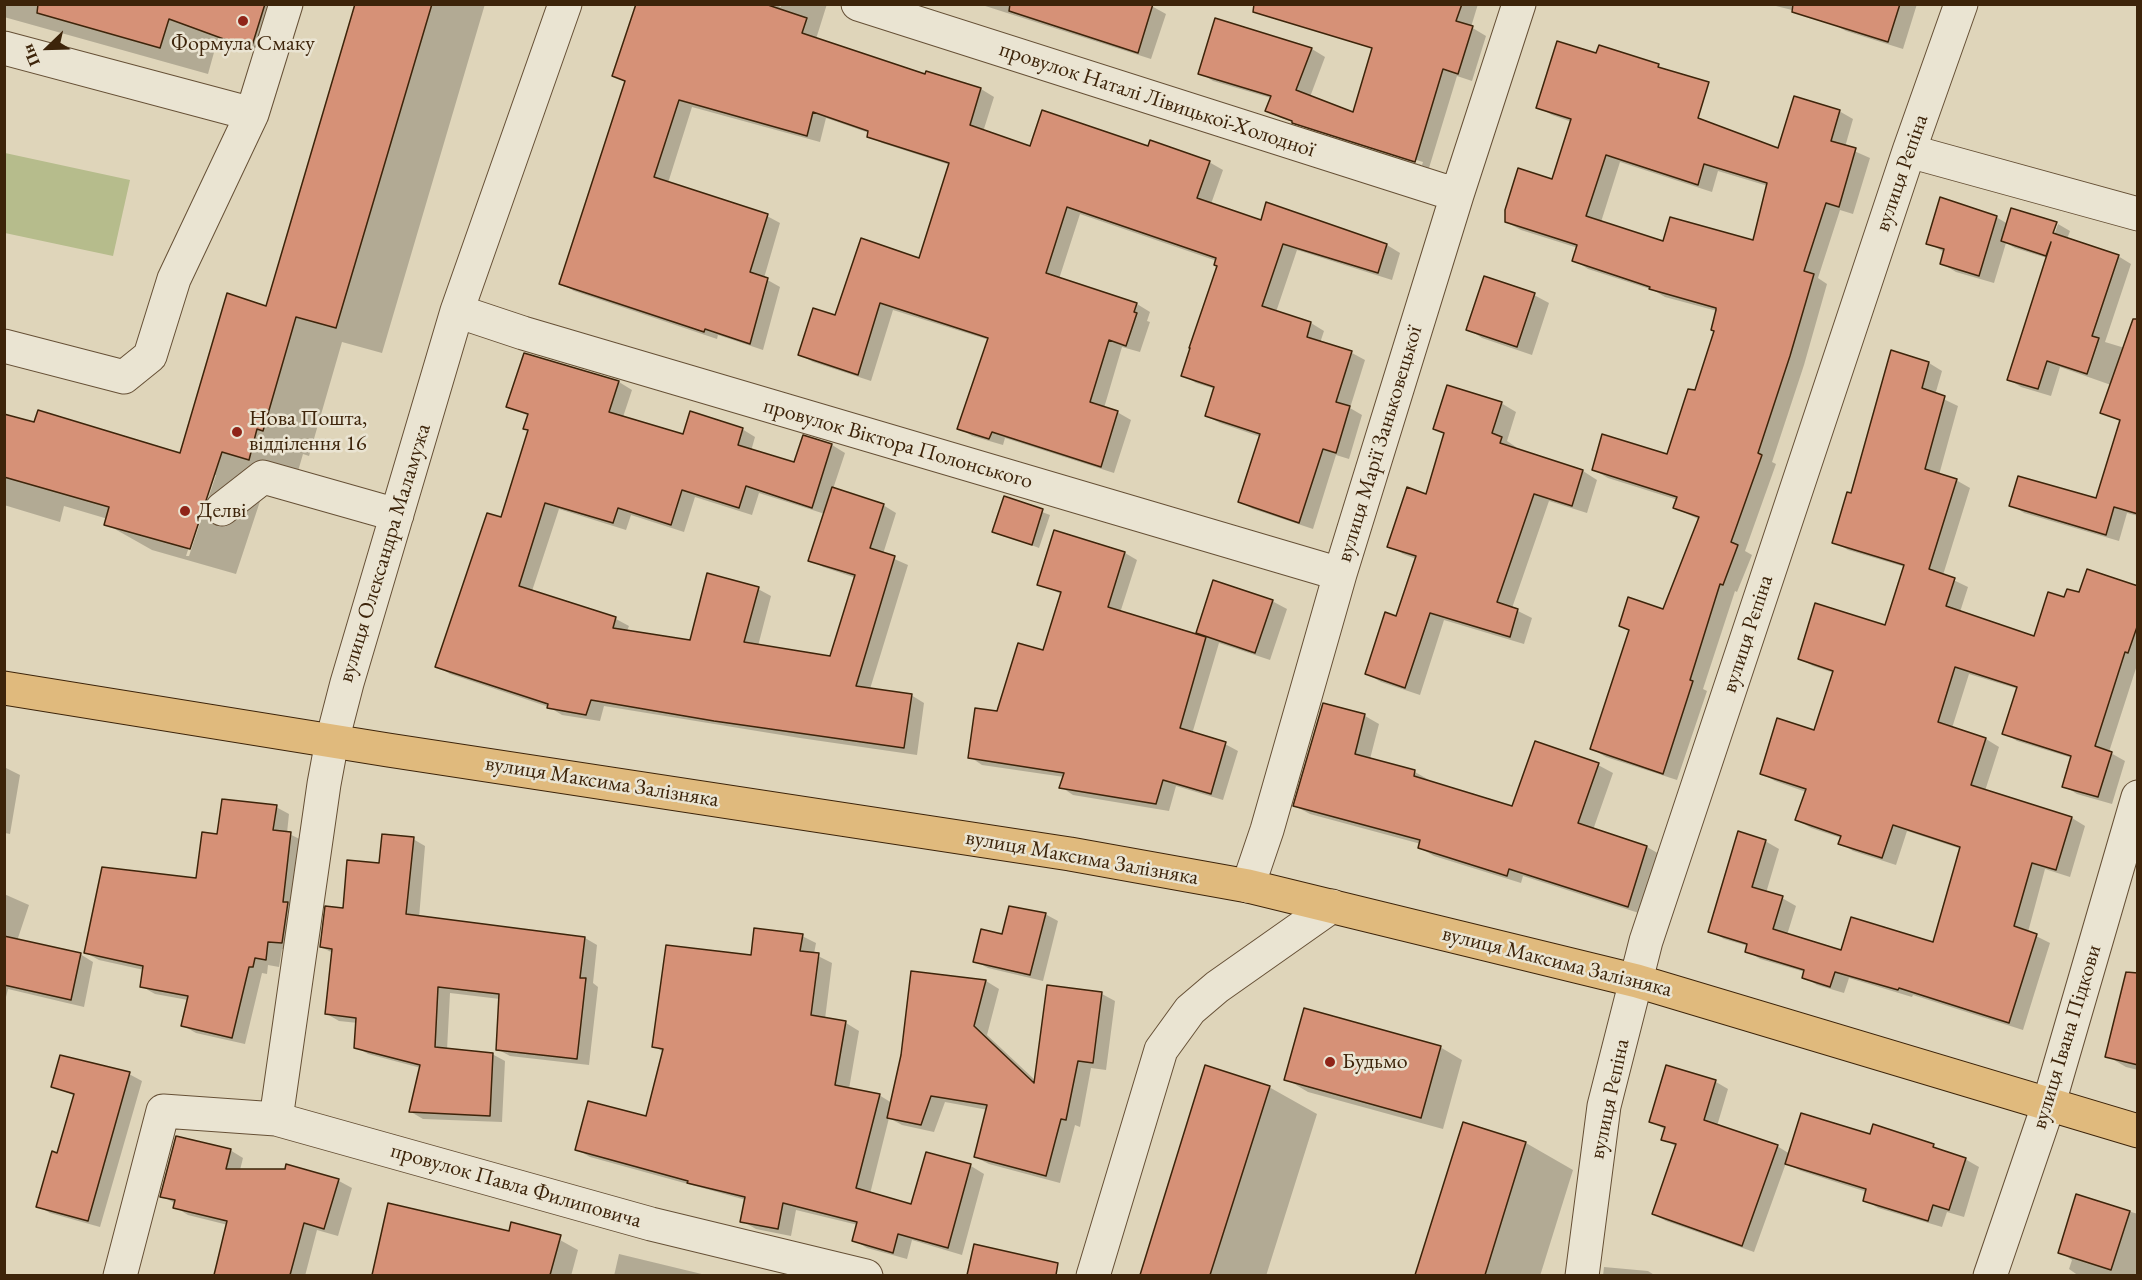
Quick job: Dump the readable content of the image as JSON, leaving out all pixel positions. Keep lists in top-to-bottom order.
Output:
{
  "streets": {
    "main road": ["вулиця Максима Залізняка"],
    "street": [
      "провулок Наталі Лівицької-Холодної",
      "вулиця Рєпіна",
      "провулок Віктора Полонського",
      "вулиця Марії Заньковецької",
      "вулиця Олександра Маламужа",
      "вулиця Івана Підкови",
      "провулок Павла Филиповича"
    ]
  },
  "crossings": [
    ["провулок Наталі Лівицької-Холодної", "вулиця Марії Заньковецької"],
    ["вулиця Рєпіна", "вулиця Максима Залізняка"],
    ["провулок Віктора Полонського", "вулиця Марії Заньковецької"],
    ["провулок Віктора Полонського", "вулиця Олександра Маламужа"],
    ["вулиця Марії Заньковецької", "вулиця Максима Залізняка"],
    ["вулиця Олександра Маламужа", "вулиця Максима Залізняка"],
    ["вулиця Олександра Маламужа", "провулок Павла Филиповича"],
    ["вулиця Максима Залізняка", "вулиця Івана Підкови"]
  ],
  "places": [
    "Формула Смаку",
    "Нова Пошта, відділення 16",
    "Делві",
    "Будьмо"
  ],
  "north": "bottom left"
}
